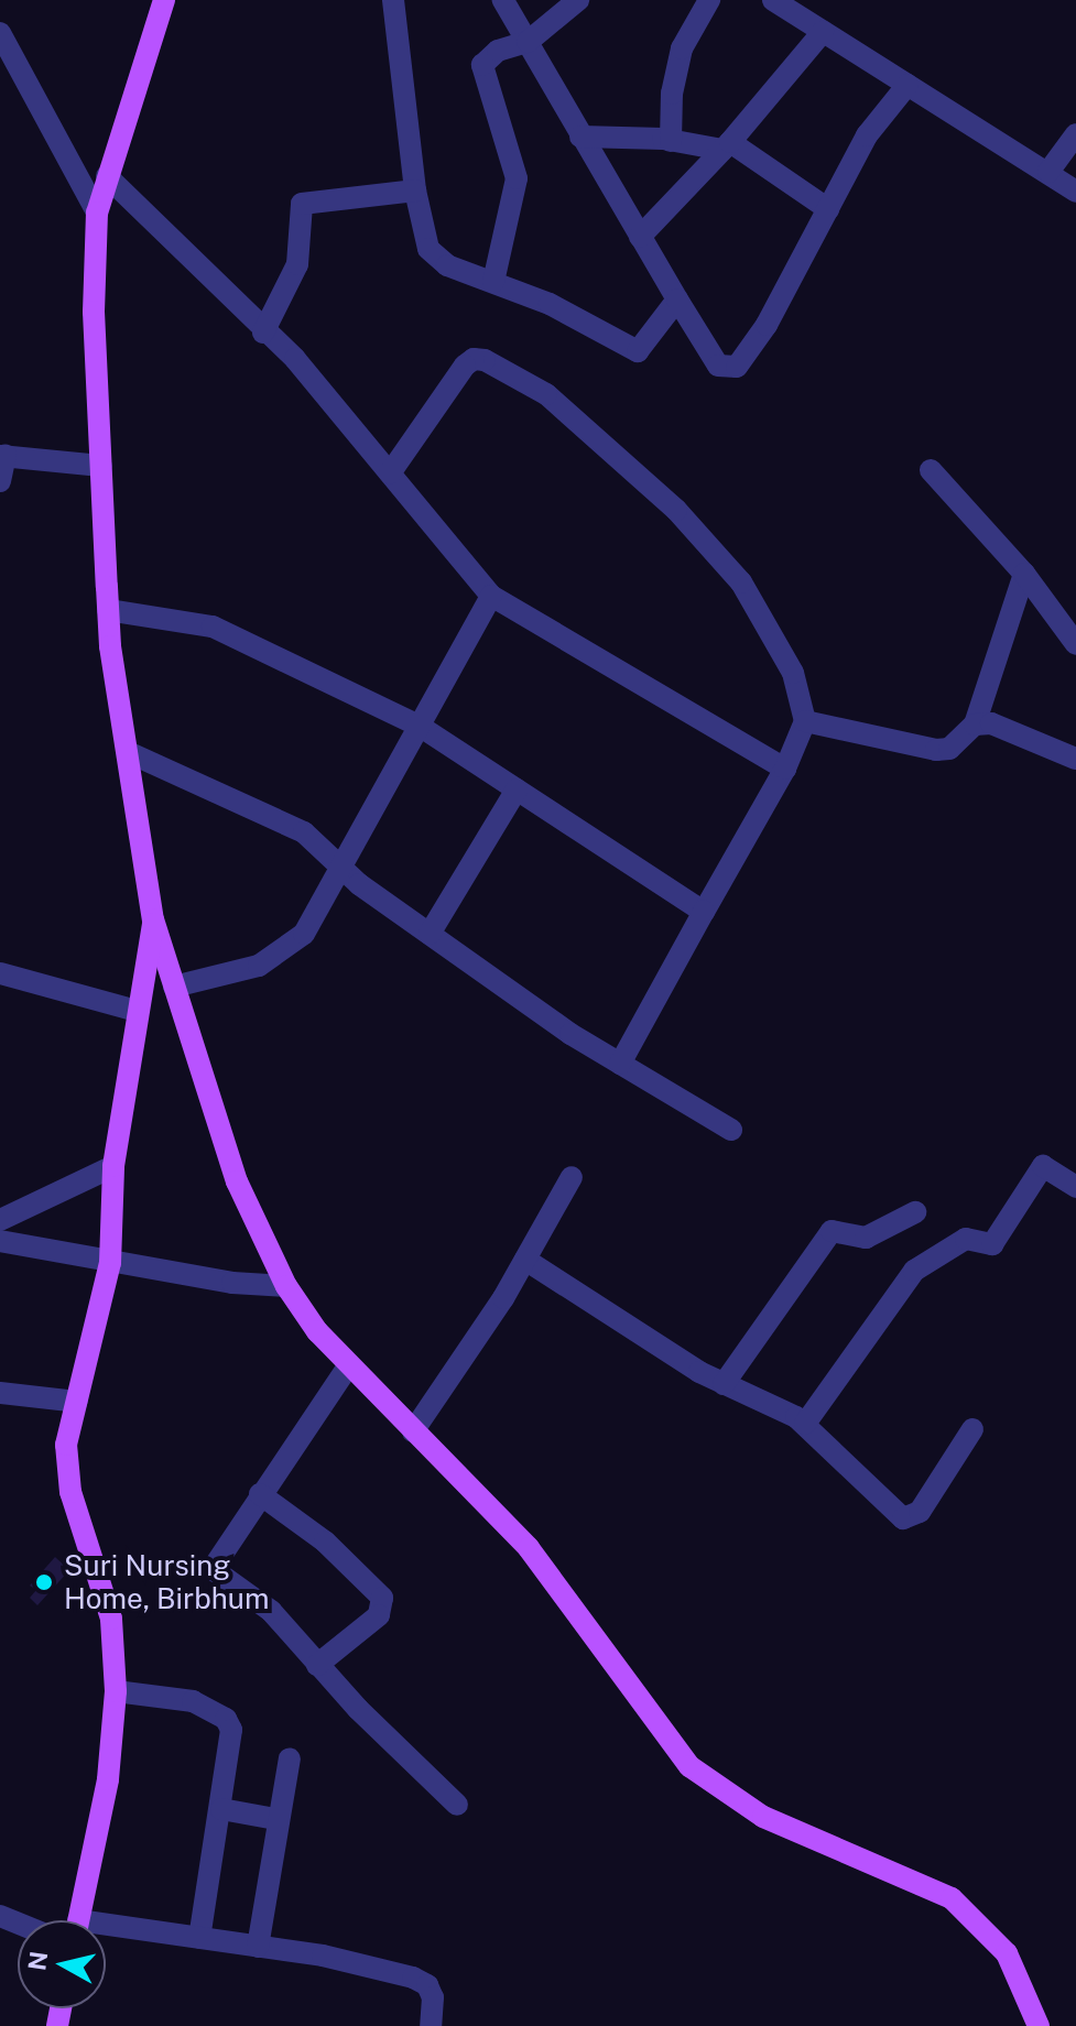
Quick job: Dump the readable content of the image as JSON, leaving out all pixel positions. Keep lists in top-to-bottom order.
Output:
{
  "places": ["Suri Nursing Home, Birbhum"],
  "north": "left"
}
